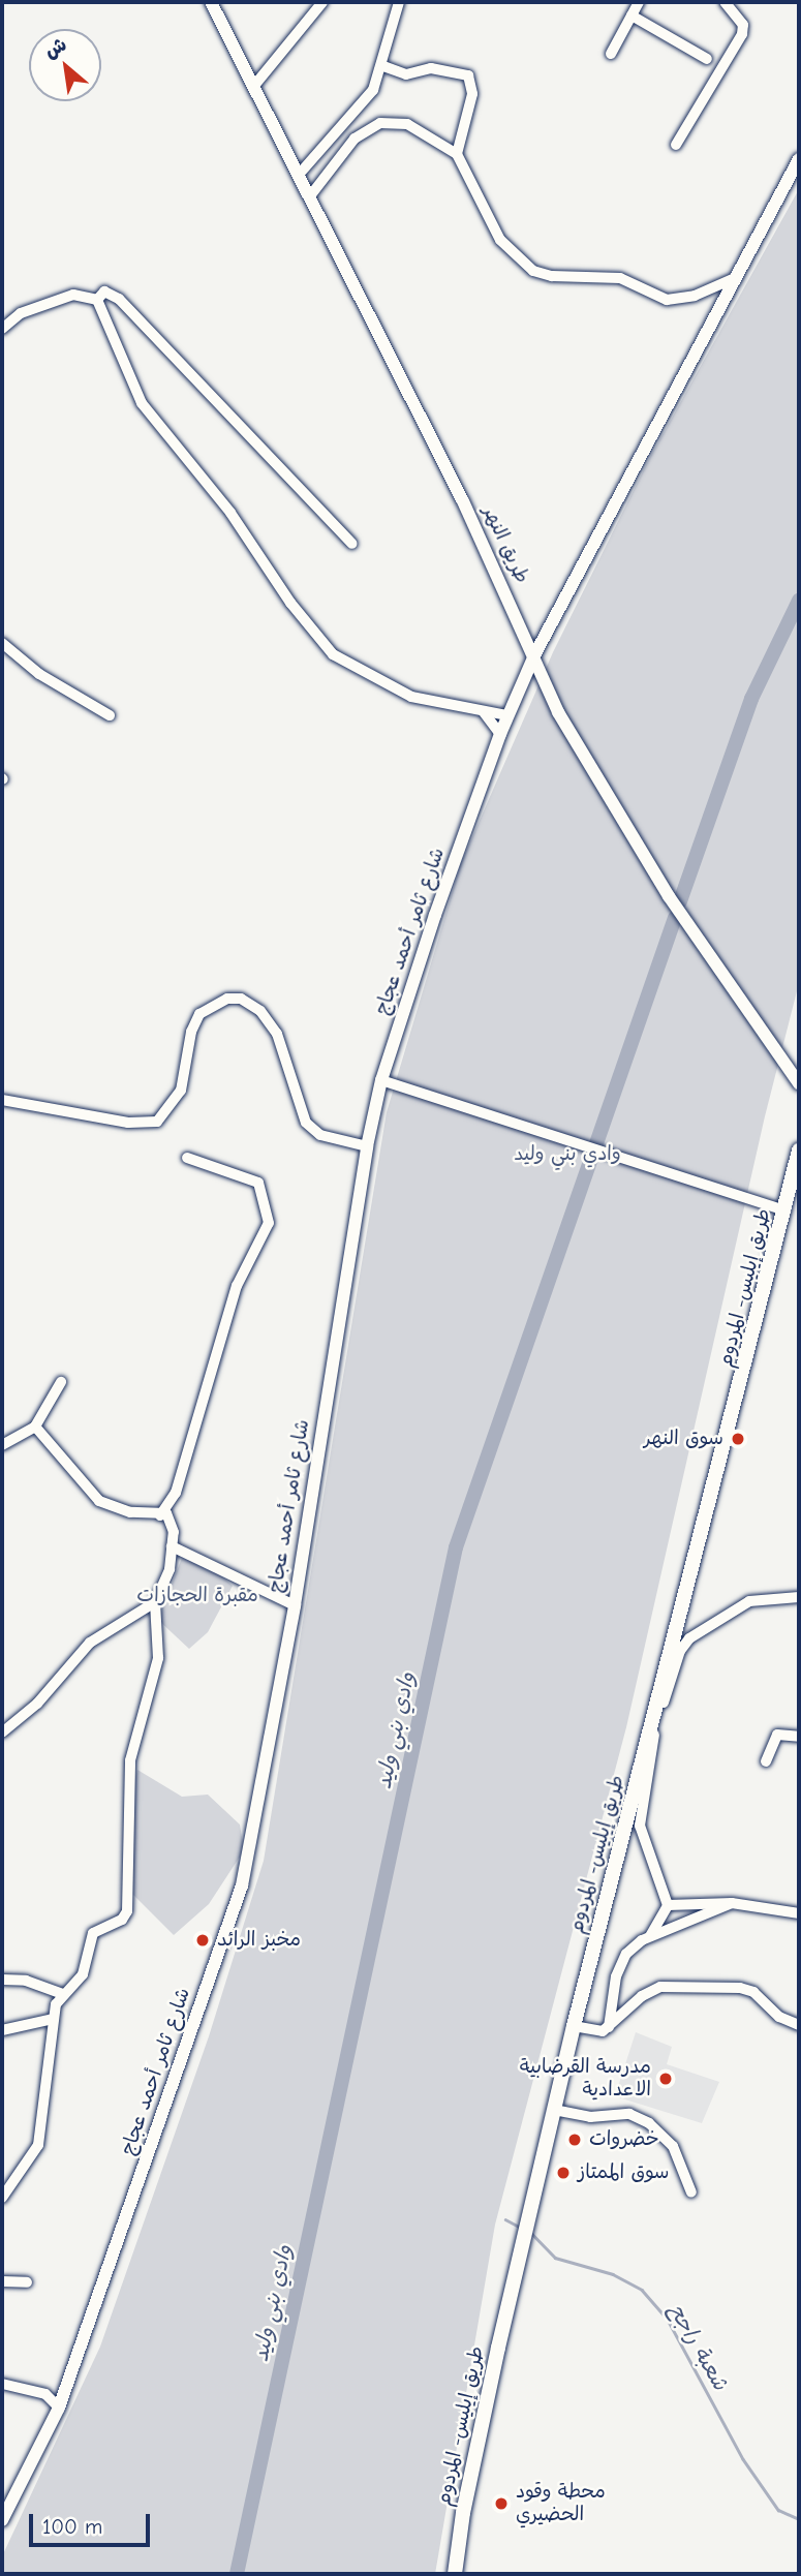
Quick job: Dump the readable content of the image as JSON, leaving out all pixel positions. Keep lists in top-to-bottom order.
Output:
{
  "streets": {
    "highway": ["طريق إيليس- المردوم"],
    "main road": ["طريق النهر", "شارع ثامر أحمد عجاج"]
  },
  "crossings": [
    ["طريق النهر", "شارع ثامر أحمد عجاج"]
  ],
  "water": ["وادي بني وليد", "شعبة راجح"],
  "parks": ["وادي بني وليد", "مقبرة الحجازات"],
  "places": [
    "سوق النهر",
    "مخبز الرائد",
    "مدرسة القرضابية الاعدادية",
    "خضروات",
    "سوق الممتاز",
    "محطة وقود الحضيري"
  ],
  "scale_bar": "100 m",
  "north": "top left"
}
